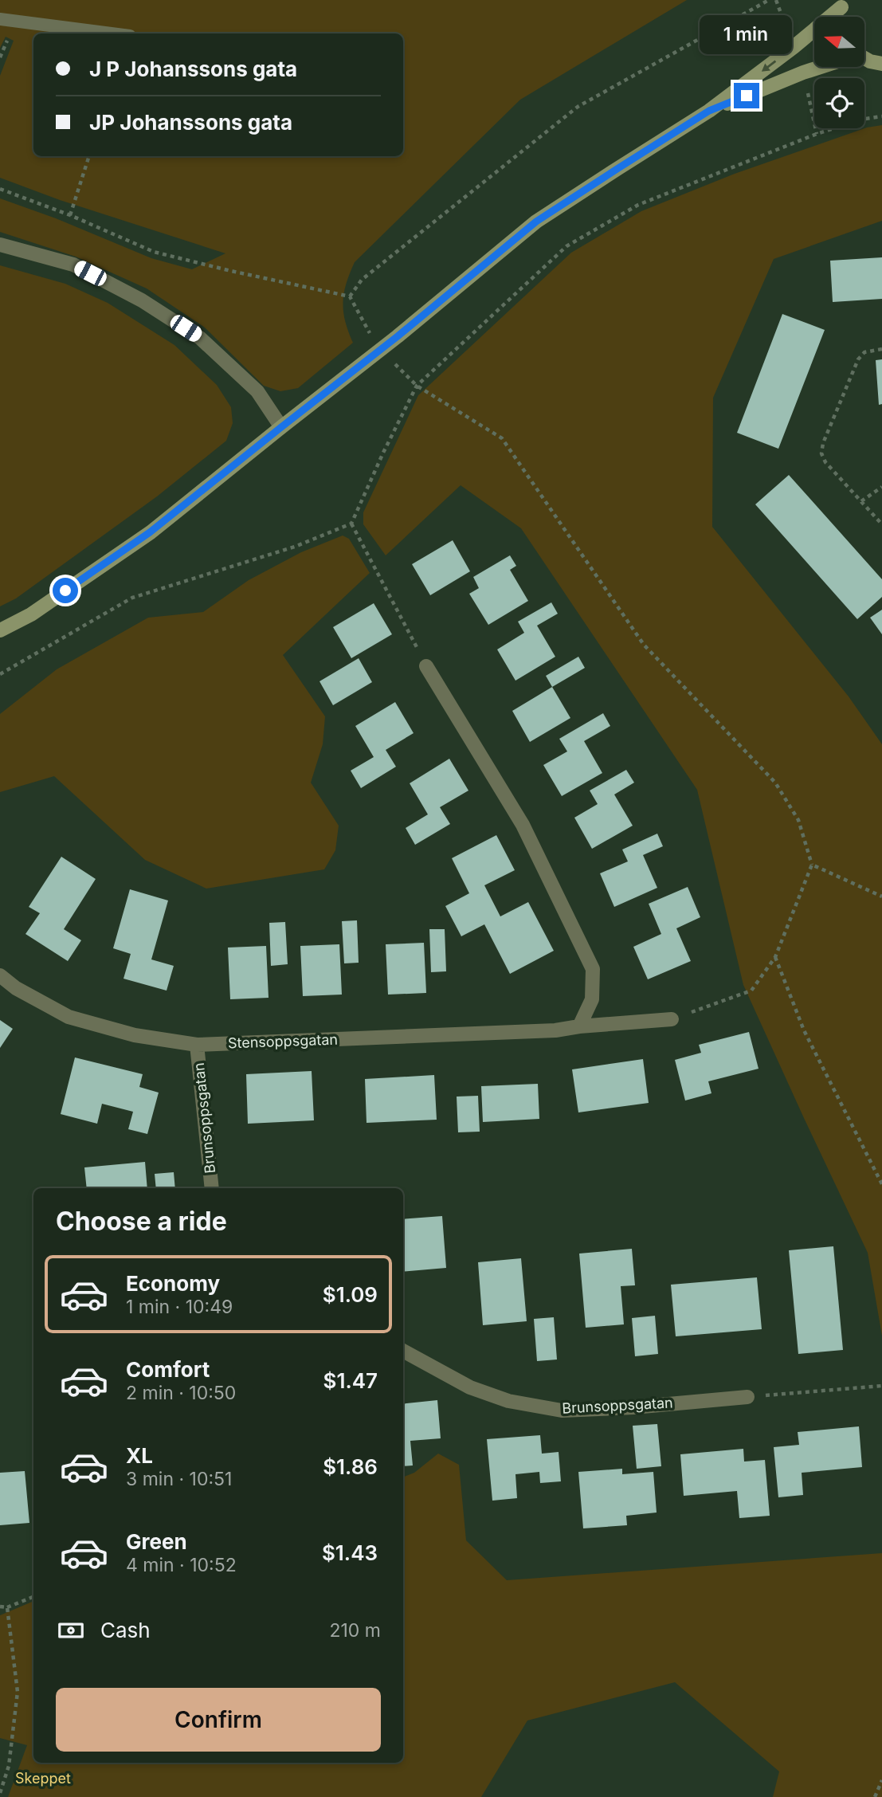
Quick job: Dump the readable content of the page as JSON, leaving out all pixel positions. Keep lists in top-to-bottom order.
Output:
{
  "streets": {
    "street": ["Stensoppsgatan", "Brunsoppsgatan"]
  },
  "crossings": [
    ["Stensoppsgatan", "Brunsoppsgatan"]
  ],
  "parks": ["Skeppet"],
  "north": "left",
  "page": {
    "bubble": "1 min",
    "banner": ["J P Johanssons gata", "JP Johanssons gata"],
    "heading": "Choose a ride",
    "list": [
      {
        "name": "Economy",
        "note": "1 min · 10:49",
        "value": "$1.09"
      },
      {
        "name": "Comfort",
        "note": "2 min · 10:50",
        "value": "$1.47"
      },
      {
        "name": "XL",
        "note": "3 min · 10:51",
        "value": "$1.86"
      },
      {
        "name": "Green",
        "note": "4 min · 10:52",
        "value": "$1.43"
      }
    ],
    "pay": ["Cash", "210 m"],
    "buttons": "Confirm"
  }
}
